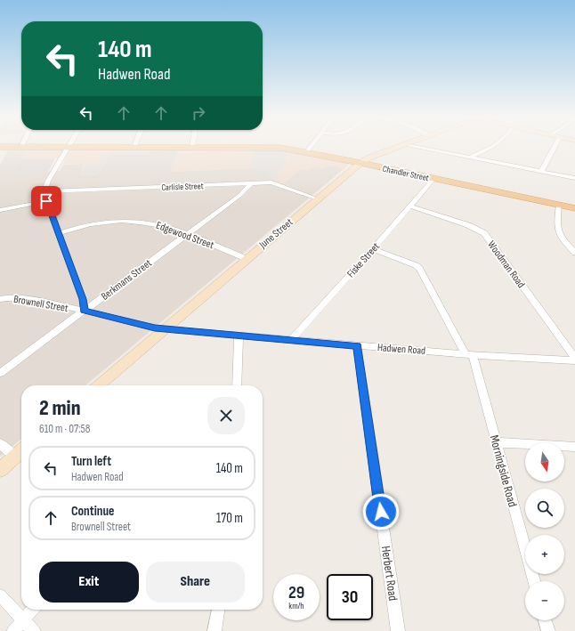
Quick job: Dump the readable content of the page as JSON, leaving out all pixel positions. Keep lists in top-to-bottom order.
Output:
{
  "streets": {
    "main road": ["Chandler Street"],
    "street": [
      "Carlisle Street",
      "June Street",
      "Edgewood Street",
      "Fiske Street",
      "Woodman Road",
      "Berkmans Street",
      "Brownell Street",
      "Hadwen Road",
      "Morningside Road",
      "Herbert Road"
    ]
  },
  "crossings": [
    ["Chandler Street", "June Street"],
    ["Chandler Street", "Fiske Street"],
    ["Carlisle Street", "June Street"],
    ["Carlisle Street", "Berkmans Street"],
    ["June Street", "Edgewood Street"],
    ["June Street", "Brownell Street"],
    ["June Street", "Hadwen Road"],
    ["Edgewood Street", "Berkmans Street"],
    ["Fiske Street", "Woodman Road"],
    ["Fiske Street", "Hadwen Road"],
    ["Fiske Street", "Morningside Road"],
    ["Berkmans Street", "Brownell Street"],
    ["Brownell Street", "Hadwen Road"],
    ["Hadwen Road", "Morningside Road"],
    ["Hadwen Road", "Herbert Road"]
  ],
  "north": "bottom",
  "page": {
    "turn": ["140 m", "Hadwen Road"],
    "heading": ["2 min", "610 m · 07:58"],
    "map_buttons": ["+", "−"],
    "list": [
      {
        "name": "Turn left",
        "note": "Hadwen Road",
        "value": "140 m"
      },
      {
        "name": "Continue",
        "note": "Brownell Street",
        "value": "170 m"
      }
    ],
    "buttons": ["Exit", "Share"],
    "speed": "29 km/h",
    "limit": "30"
  }
}
